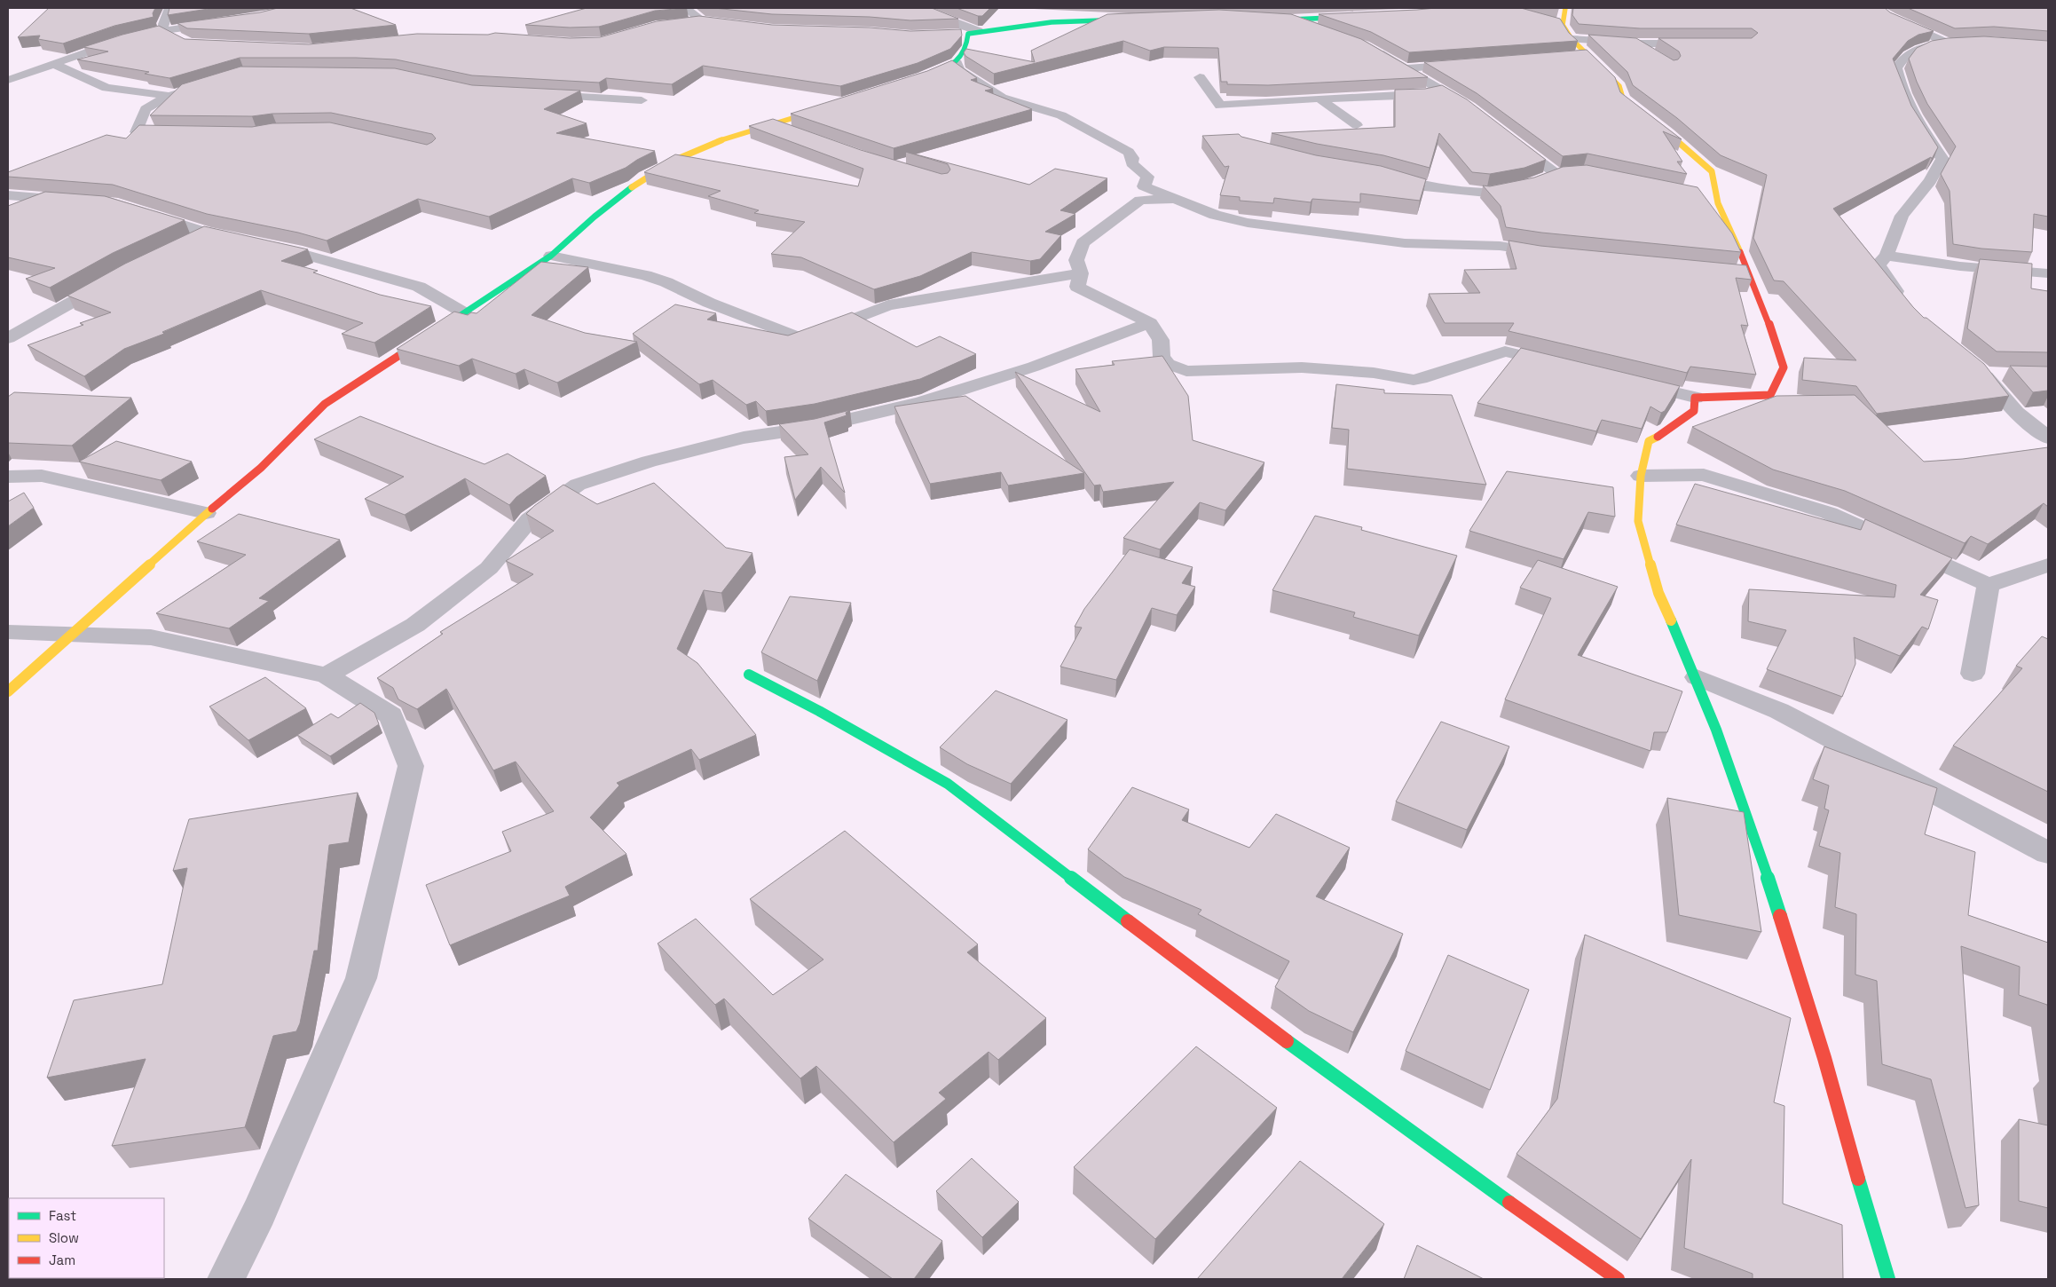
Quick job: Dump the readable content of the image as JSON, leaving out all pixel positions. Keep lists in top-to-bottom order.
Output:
{
  "legend": ["Fast", "Slow", "Jam"]
}
